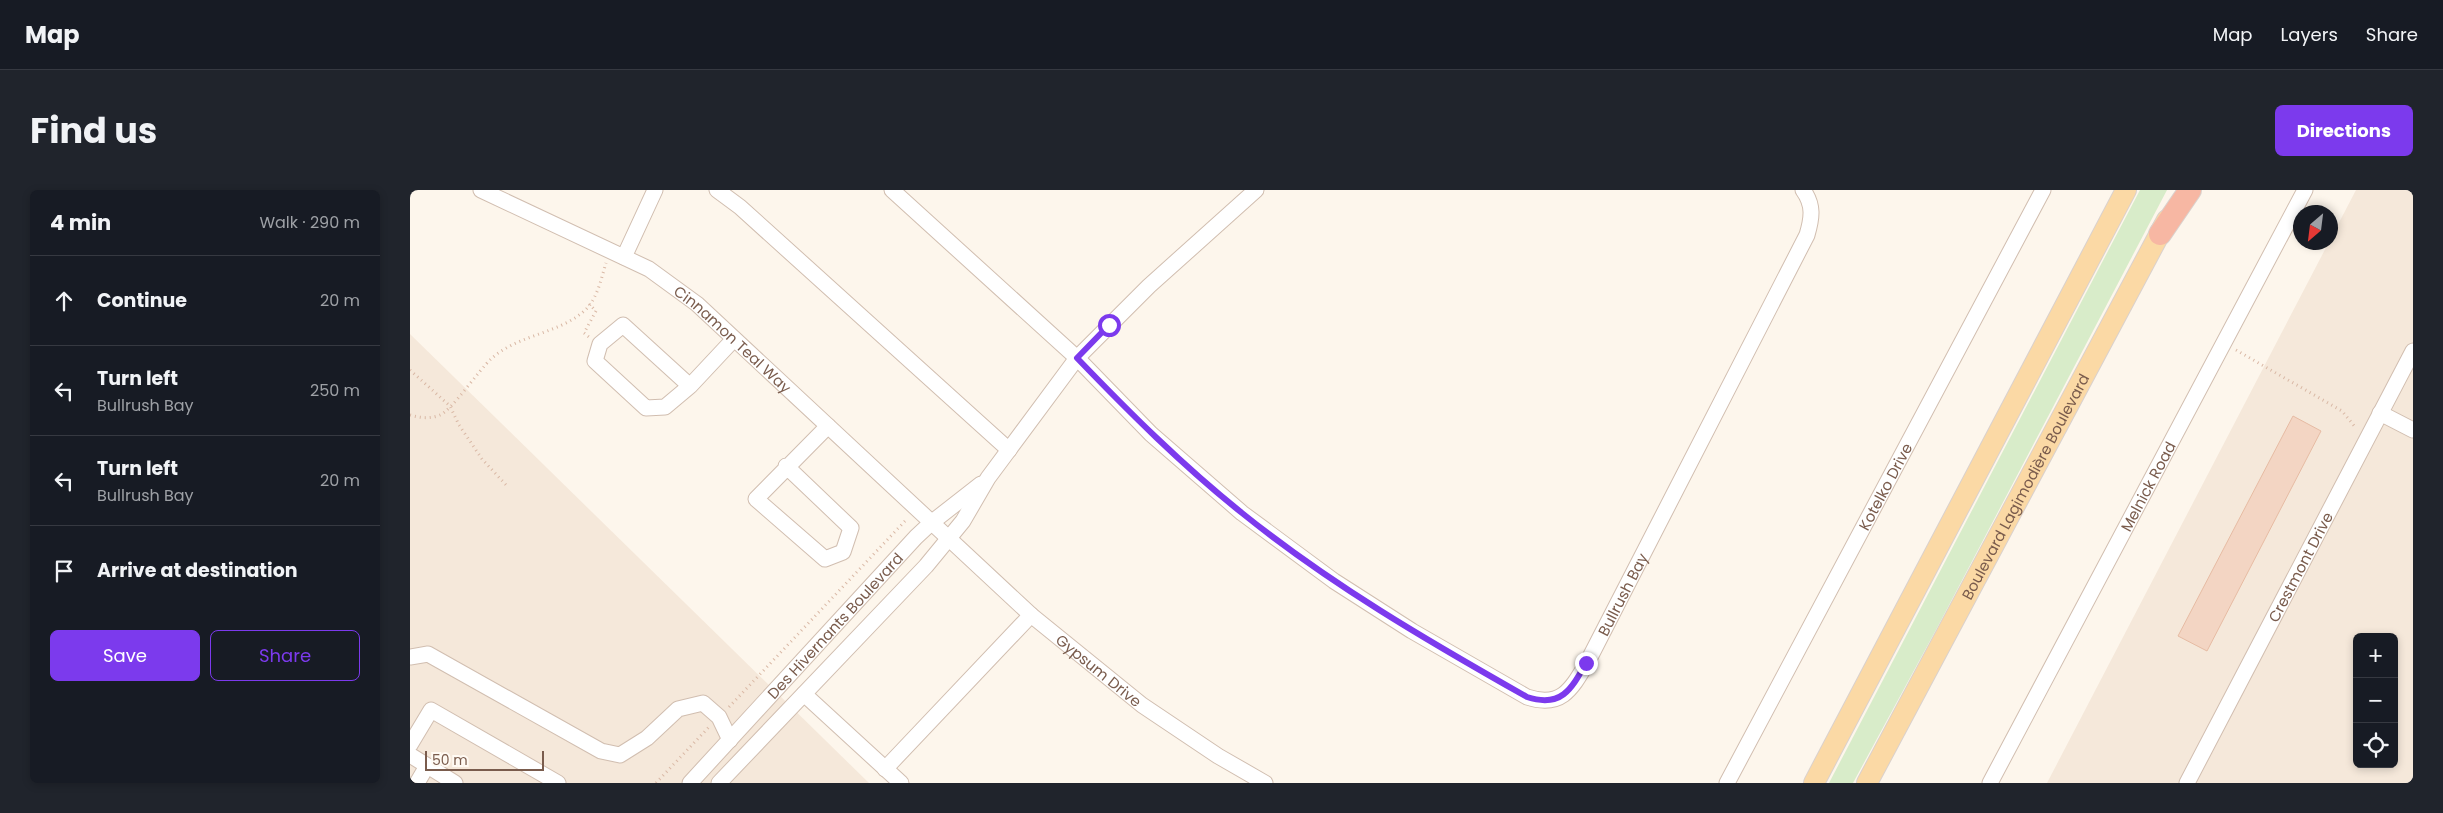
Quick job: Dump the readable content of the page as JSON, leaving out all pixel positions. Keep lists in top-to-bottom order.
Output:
{
  "streets": {
    "main road": ["Boulevard Lagimodière Boulevard"],
    "street": [
      "Cinnamon Teal Way",
      "Kotelko Drive",
      "Melnick Road",
      "Crestmont Drive",
      "Bullrush Bay",
      "Des Hivernants Boulevard",
      "Gypsum Drive"
    ]
  },
  "crossings": [
    ["Cinnamon Teal Way", "Des Hivernants Boulevard"],
    ["Cinnamon Teal Way", "Gypsum Drive"],
    ["Bullrush Bay", "Des Hivernants Boulevard"],
    ["Des Hivernants Boulevard", "Gypsum Drive"]
  ],
  "scale_bar": "50 m",
  "north": "bottom left",
  "page": {
    "header": "Map",
    "nav": ["Map", "Layers", "Share"],
    "title": "Find us",
    "buttons": [
      "Directions",
      ["Save", "Share"]
    ],
    "heading": ["4 min", "Walk · 290 m"],
    "list": [
      ["Continue", "20 m"],
      ["Turn left", "Bullrush Bay", "250 m"],
      ["Turn left", "Bullrush Bay", "20 m"],
      "Arrive at destination"
    ],
    "map_buttons": ["+", "−"],
    "scale": "50 m"
  }
}
